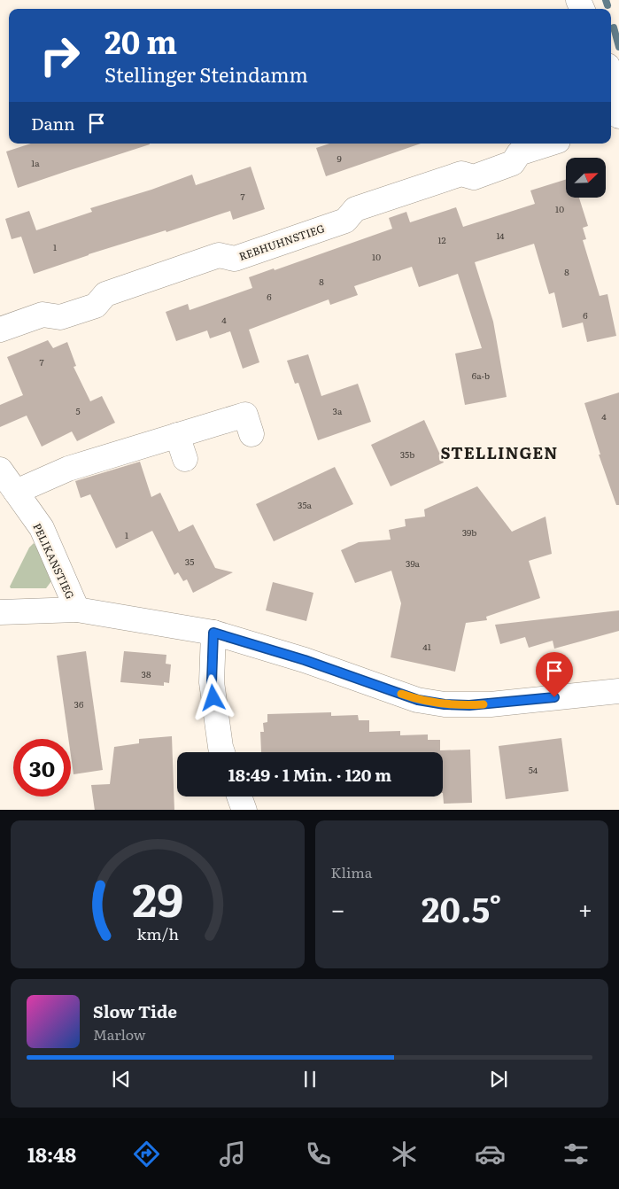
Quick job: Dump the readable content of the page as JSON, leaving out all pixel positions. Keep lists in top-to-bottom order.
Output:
{
  "streets": {
    "street": ["REBHUHNSTIEG", "PELIKANSTIEG"]
  },
  "districts": ["STELLINGEN"],
  "house_numbers": [
    "9",
    "1a",
    "7",
    "10",
    "14",
    "12",
    "1",
    "10",
    "8",
    "8",
    "6",
    "6",
    "4",
    "7",
    "6a-b",
    "5",
    "3a",
    "4",
    "35b",
    "35a",
    "39b",
    "1",
    "35",
    "39a",
    "41",
    "38",
    "36",
    "54"
  ],
  "north": "top right",
  "page": {
    "turn": ["20 m", "Stellinger Steindamm"],
    "then": "Dann",
    "limit": "30",
    "trip": "18:49 · 1 Min. · 120 m",
    "tile": "Klima",
    "heat": ["−", "20.5°", "+"],
    "song": ["Slow Tide", "Marlow"],
    "tabs": "18:48",
    "gauge": ["29", "km/h"]
  }
}
